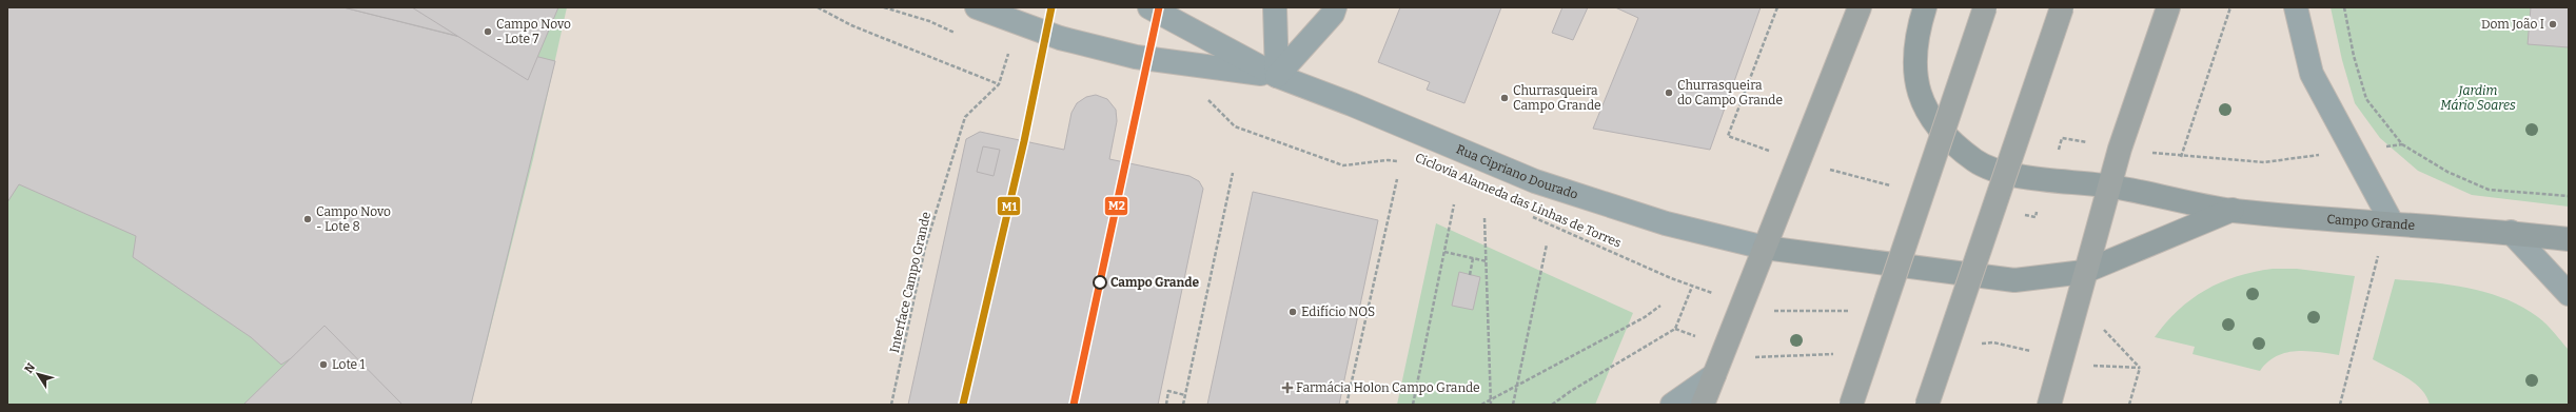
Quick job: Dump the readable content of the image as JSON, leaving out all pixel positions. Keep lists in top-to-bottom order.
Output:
{
  "streets": {
    "main road": ["Campo Grande"],
    "street": ["Rua Cipriano Dourado"],
    "path": ["Ciclovia Alameda das Linhas de Torres", "Interface Campo Grande"]
  },
  "parks": ["Jardim Mário Soares"],
  "places": {
    "other": [
      "Dom João I",
      "Campo Novo - Lote 7",
      "Churrasqueira do Campo Grande",
      "Churrasqueira Campo Grande",
      "Campo Novo - Lote 8",
      "Campo Grande",
      "Edifício NOS",
      "Lote 1"
    ],
    "health": ["Farmácia Holon Campo Grande"]
  },
  "lines": ["transit line M1", "transit line M2"],
  "north": "top left"
}
